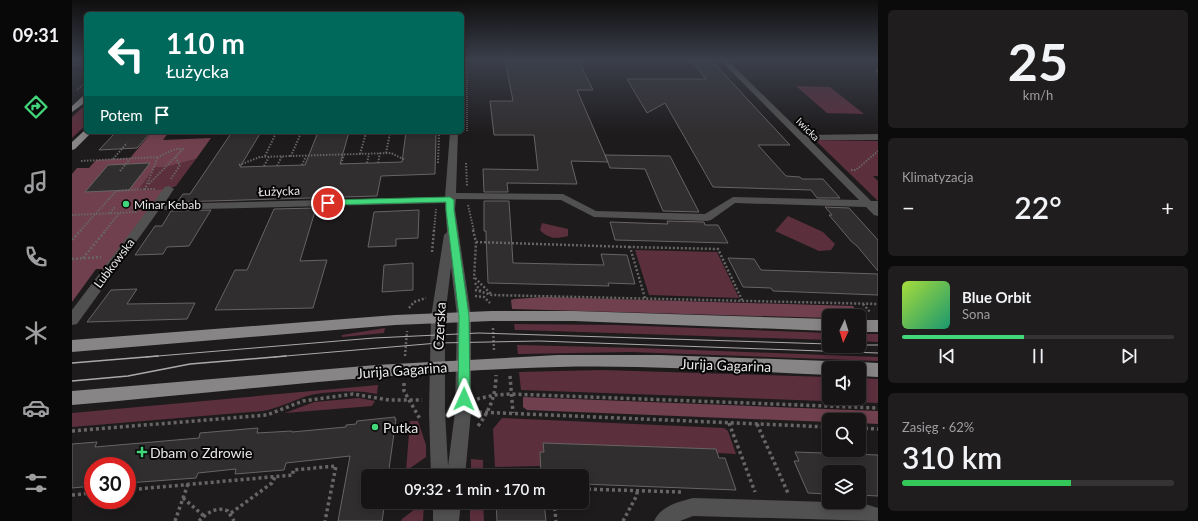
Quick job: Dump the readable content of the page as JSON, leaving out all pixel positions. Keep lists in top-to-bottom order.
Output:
{
  "streets": {
    "main road": ["Jurija Gagarina"],
    "street": [
      "Iwicka",
      "Łużycka",
      "Lubkowska",
      "Czerska"
    ]
  },
  "crossings": [
    ["Iwicka", "Łużycka"],
    ["Łużycka", "Lubkowska"],
    ["Łużycka", "Czerska"],
    ["Czerska", "Jurija Gagarina"]
  ],
  "places": {
    "other": ["Minar Kebab", "Putka"],
    "health": ["Dbam o Zdrowie"]
  },
  "north": "bottom",
  "page": {
    "tabs": "09:31",
    "tile": [
      ["25", "km/h"],
      "Klimatyzacja",
      ["Zasięg · 62%", "310 km"]
    ],
    "turn": ["110 m", "Łużycka"],
    "then": "Potem",
    "heat": ["−", "22°", "+"],
    "song": ["Blue Orbit", "Sona"],
    "limit": "30",
    "trip": "09:32 · 1 min · 170 m"
  }
}
